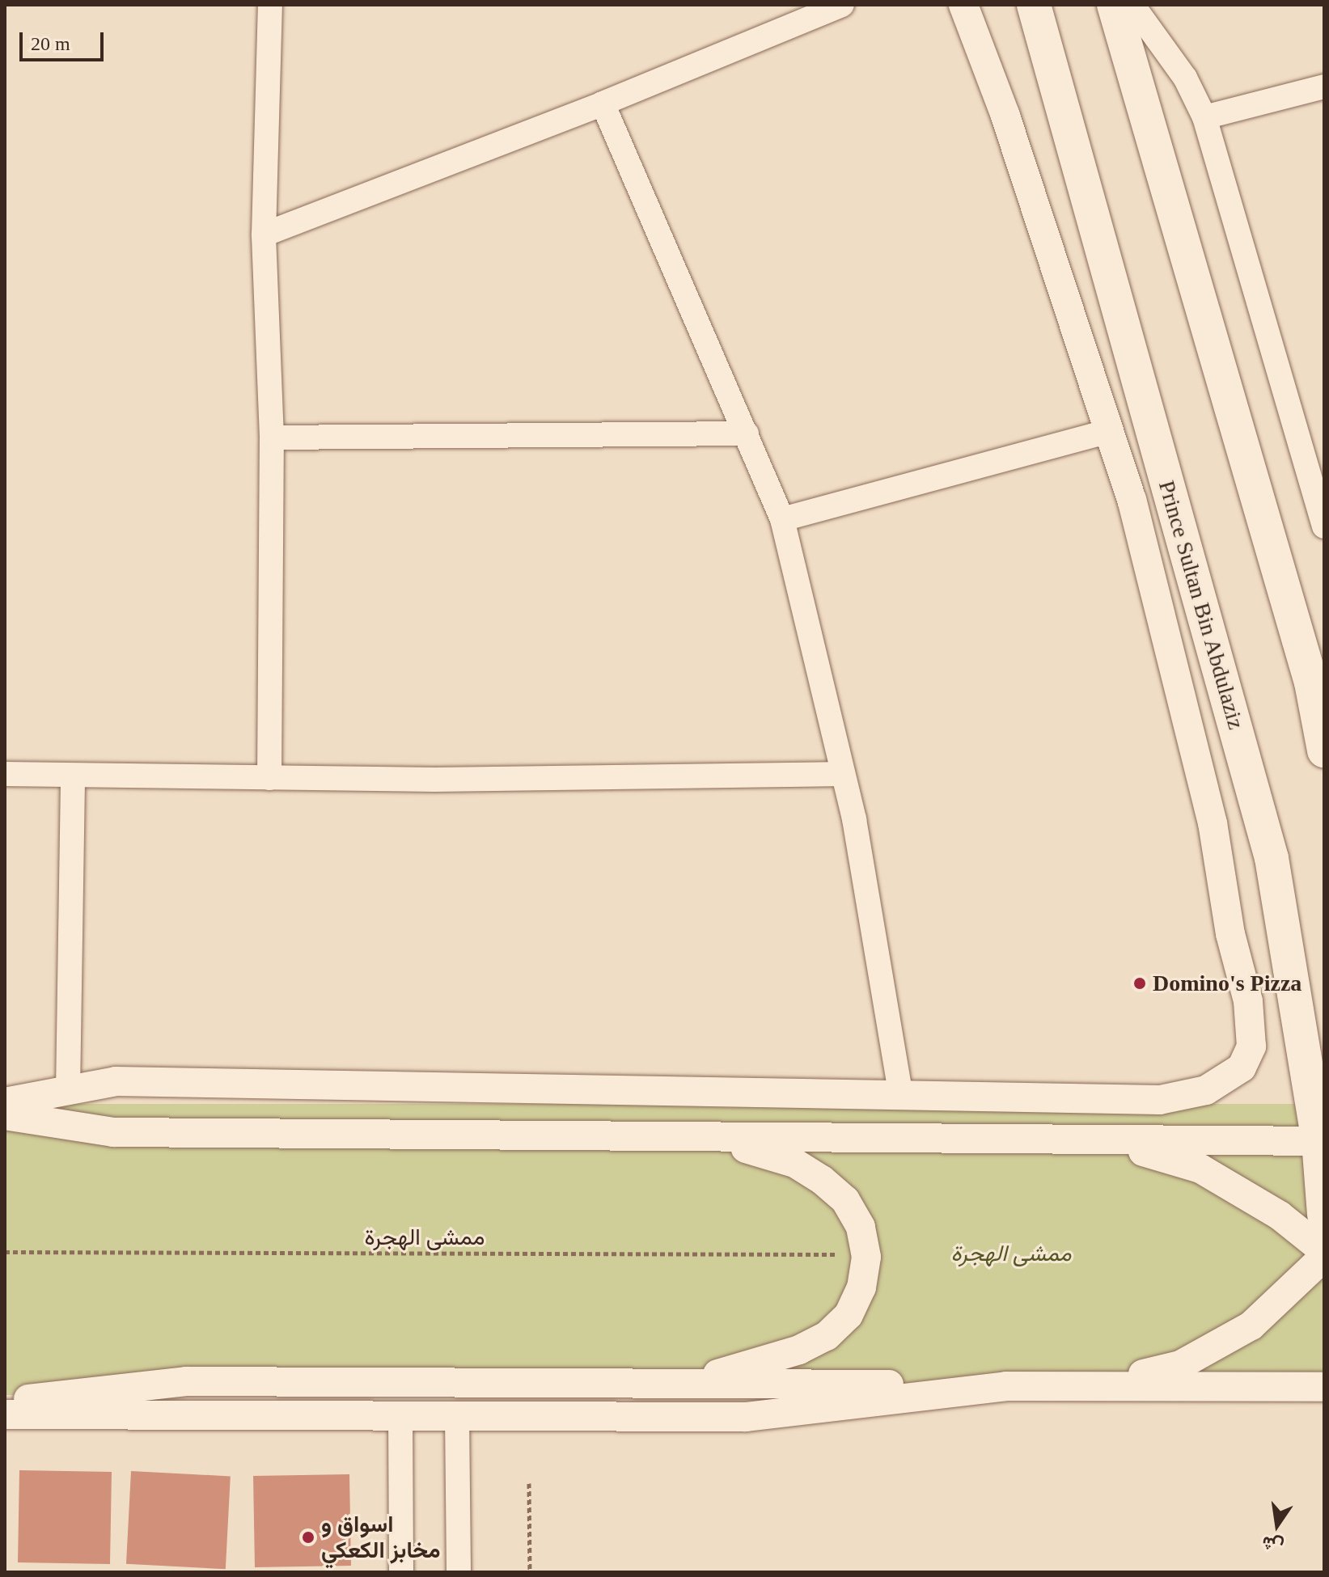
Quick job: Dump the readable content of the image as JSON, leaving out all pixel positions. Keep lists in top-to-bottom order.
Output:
{
  "streets": {
    "main road": ["Prince Sultan Bin Abdulaziz"],
    "path": ["ممشى الهجرة"]
  },
  "parks": ["ممشى الهجرة"],
  "places": ["Domino's Pizza", "اسواق و مخابز الكعكي"],
  "scale_bar": "20 m",
  "north": "bottom"
}
